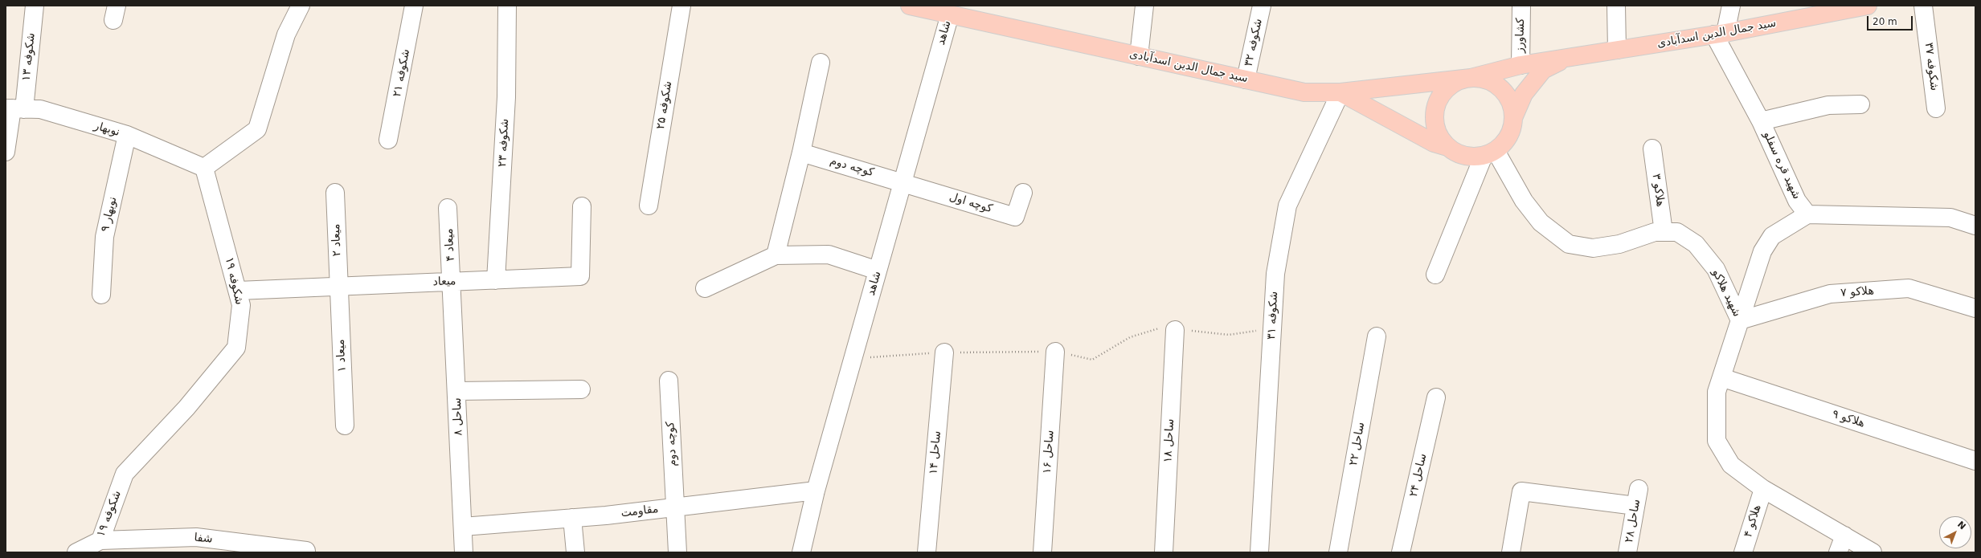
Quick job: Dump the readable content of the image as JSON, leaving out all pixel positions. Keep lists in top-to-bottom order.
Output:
{
  "streets": {
    "main road": ["سید جمال الدین اسدآبادی"],
    "street": [
      "شاهد",
      "کشاورز",
      "شکوفه ۳۲",
      "شکوفه ۱۳",
      "شکوفه ۳۷",
      "شکوفه ۲۱",
      "شکوفه ۲۵",
      "نوبهار",
      "شکوفه ۲۳",
      "شهید قره سفلو",
      "کوچه دوم",
      "هلاکو ۳",
      "کوچه اول",
      "نوبهار ۹",
      "میعاد ۲",
      "میعاد ۴",
      "شکوفه ۱۹",
      "میعاد",
      "هلاکو ۷",
      "شهید هلاکو",
      "شکوفه ۳۱",
      "میعاد ۱",
      "ساحل ۸",
      "هلاکو ۹",
      "ساحل ۱۸",
      "ساحل ۲۲",
      "ساحل ۱۶",
      "ساحل ۱۴",
      "ساحل ۲۴",
      "مقاومت",
      "ساحل ۲۸",
      "هلاکو ۴",
      "شفا"
    ]
  },
  "crossings": [
    ["شاهد", "سید جمال الدین اسدآبادی"],
    ["شاهد", "کوچه دوم"],
    ["شاهد", "کوچه اول"],
    ["شاهد", "مقاومت"],
    ["سید جمال الدین اسدآبادی", "کشاورز"],
    ["سید جمال الدین اسدآبادی", "شکوفه ۳۲"],
    ["سید جمال الدین اسدآبادی", "شهید قره سفلو"],
    ["سید جمال الدین اسدآبادی", "شهید هلاکو"],
    ["سید جمال الدین اسدآبادی", "شکوفه ۳۱"],
    ["شکوفه ۱۳", "نوبهار"],
    ["نوبهار", "نوبهار ۹"],
    ["نوبهار", "شکوفه ۱۹"],
    ["شکوفه ۲۳", "میعاد"],
    ["کوچه دوم", "کوچه اول"],
    ["کوچه دوم", "مقاومت"],
    ["هلاکو ۳", "شهید هلاکو"],
    ["میعاد ۲", "میعاد"],
    ["میعاد ۲", "میعاد ۱"],
    ["میعاد ۴", "میعاد"],
    ["میعاد ۴", "ساحل ۸"],
    ["شکوفه ۱۹", "میعاد"],
    ["شکوفه ۱۹", "شفا"],
    ["میعاد", "میعاد ۱"],
    ["میعاد", "ساحل ۸"],
    ["هلاکو ۷", "شهید هلاکو"],
    ["شهید هلاکو", "هلاکو ۹"],
    ["شهید هلاکو", "هلاکو ۴"],
    ["ساحل ۸", "مقاومت"]
  ],
  "scale_bar": "20 m",
  "north": "top right"
}
